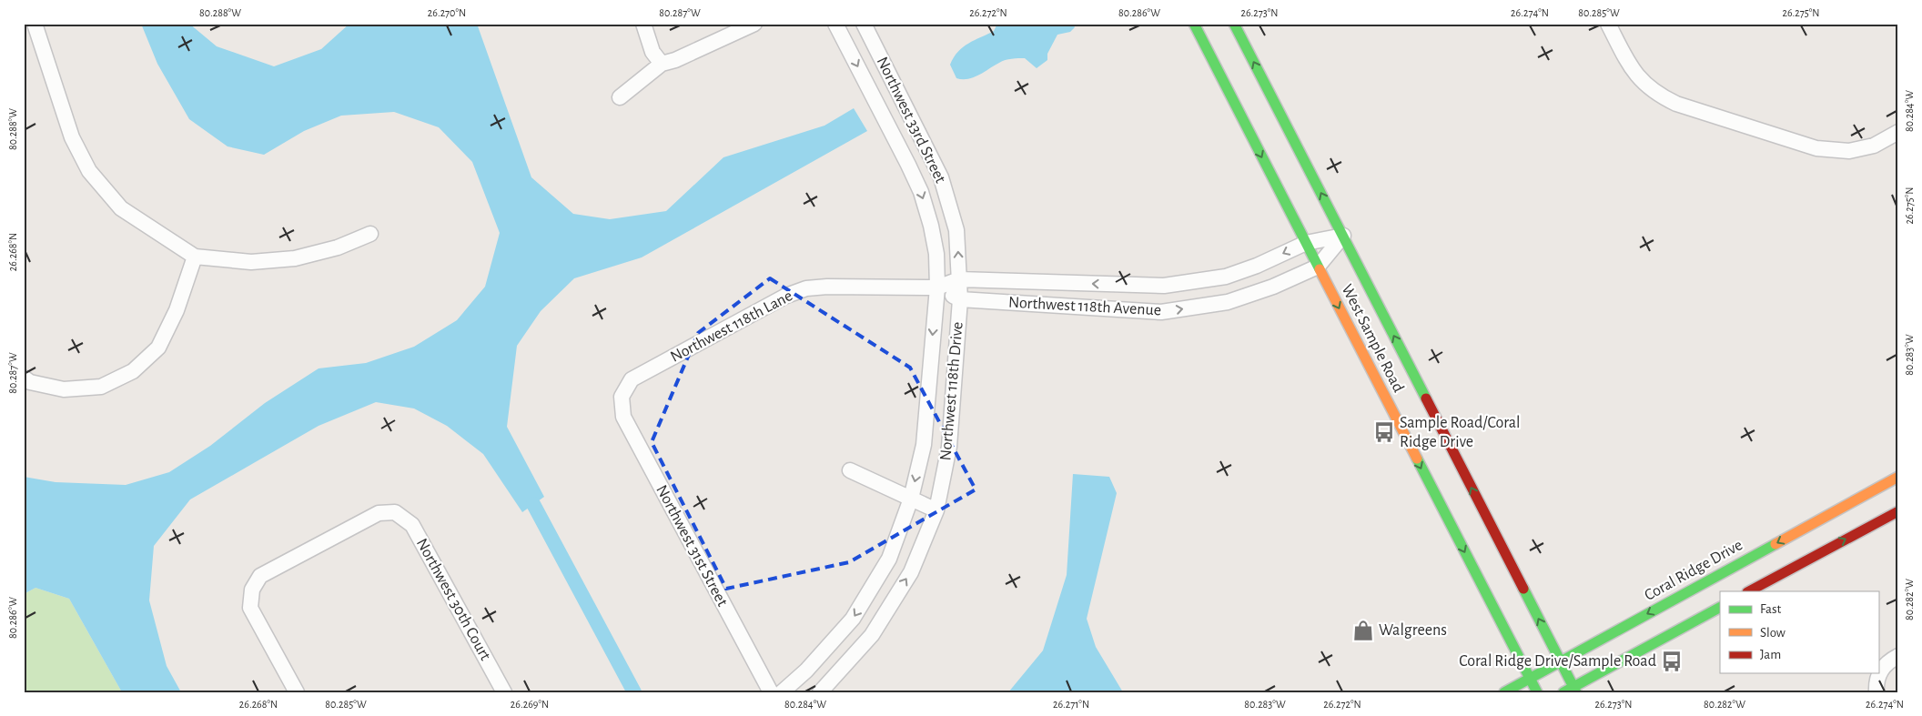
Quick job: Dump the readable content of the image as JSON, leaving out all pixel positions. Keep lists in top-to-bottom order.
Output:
{
  "streets": {
    "main road": ["West Sample Road", "Coral Ridge Drive"],
    "street": [
      "Northwest 33rd Street",
      "Northwest 118th Avenue",
      "Northwest 118th Lane",
      "Northwest 118th Drive",
      "Northwest 31st Street",
      "Northwest 30th Court"
    ]
  },
  "crossings": [
    ["Northwest 33rd Street", "Northwest 118th Avenue"],
    ["Northwest 33rd Street", "Northwest 118th Lane"],
    ["Northwest 33rd Street", "Northwest 118th Drive"],
    ["Northwest 118th Avenue", "Northwest 118th Lane"],
    ["Northwest 118th Avenue", "West Sample Road"],
    ["Northwest 118th Avenue", "Northwest 118th Drive"],
    ["Northwest 118th Lane", "Northwest 118th Drive"],
    ["Northwest 118th Lane", "Northwest 31st Street"],
    ["West Sample Road", "Coral Ridge Drive"]
  ],
  "places": {
    "bus stop": ["Sample Road/Coral Ridge Drive", "Coral Ridge Drive/Sample Road"],
    "shop": ["Walgreens"]
  },
  "legend": ["Fast", "Slow", "Jam"],
  "coordinates": [
    "80.288°W",
    "26.270°N",
    "80.287°W",
    "26.272°N",
    "80.286°W",
    "26.273°N",
    "26.274°N",
    "80.285°W",
    "26.275°N",
    "80.284°W",
    "26.268°N",
    "80.283°W",
    "80.282°W",
    "26.269°N",
    "26.271°N"
  ]
}
